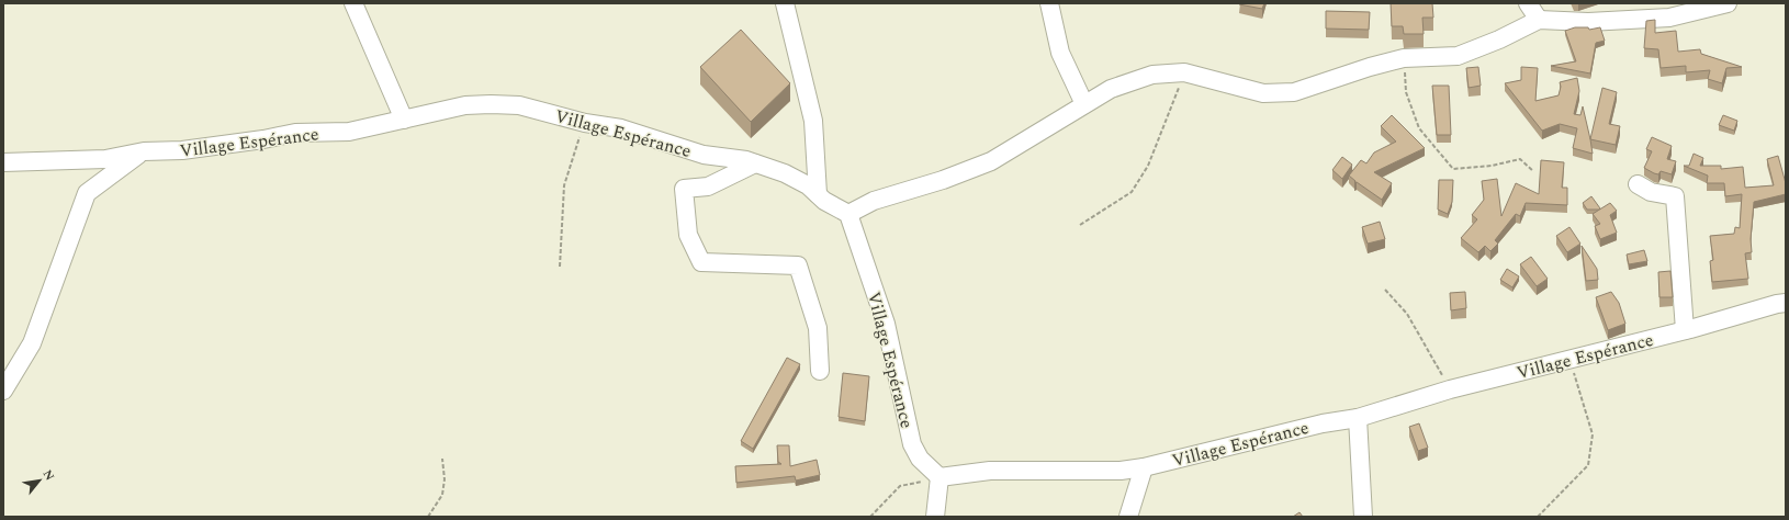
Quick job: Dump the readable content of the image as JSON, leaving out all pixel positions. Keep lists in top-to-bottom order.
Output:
{
  "streets": {
    "street": ["Village Espérance"]
  },
  "north": "top right"
}
